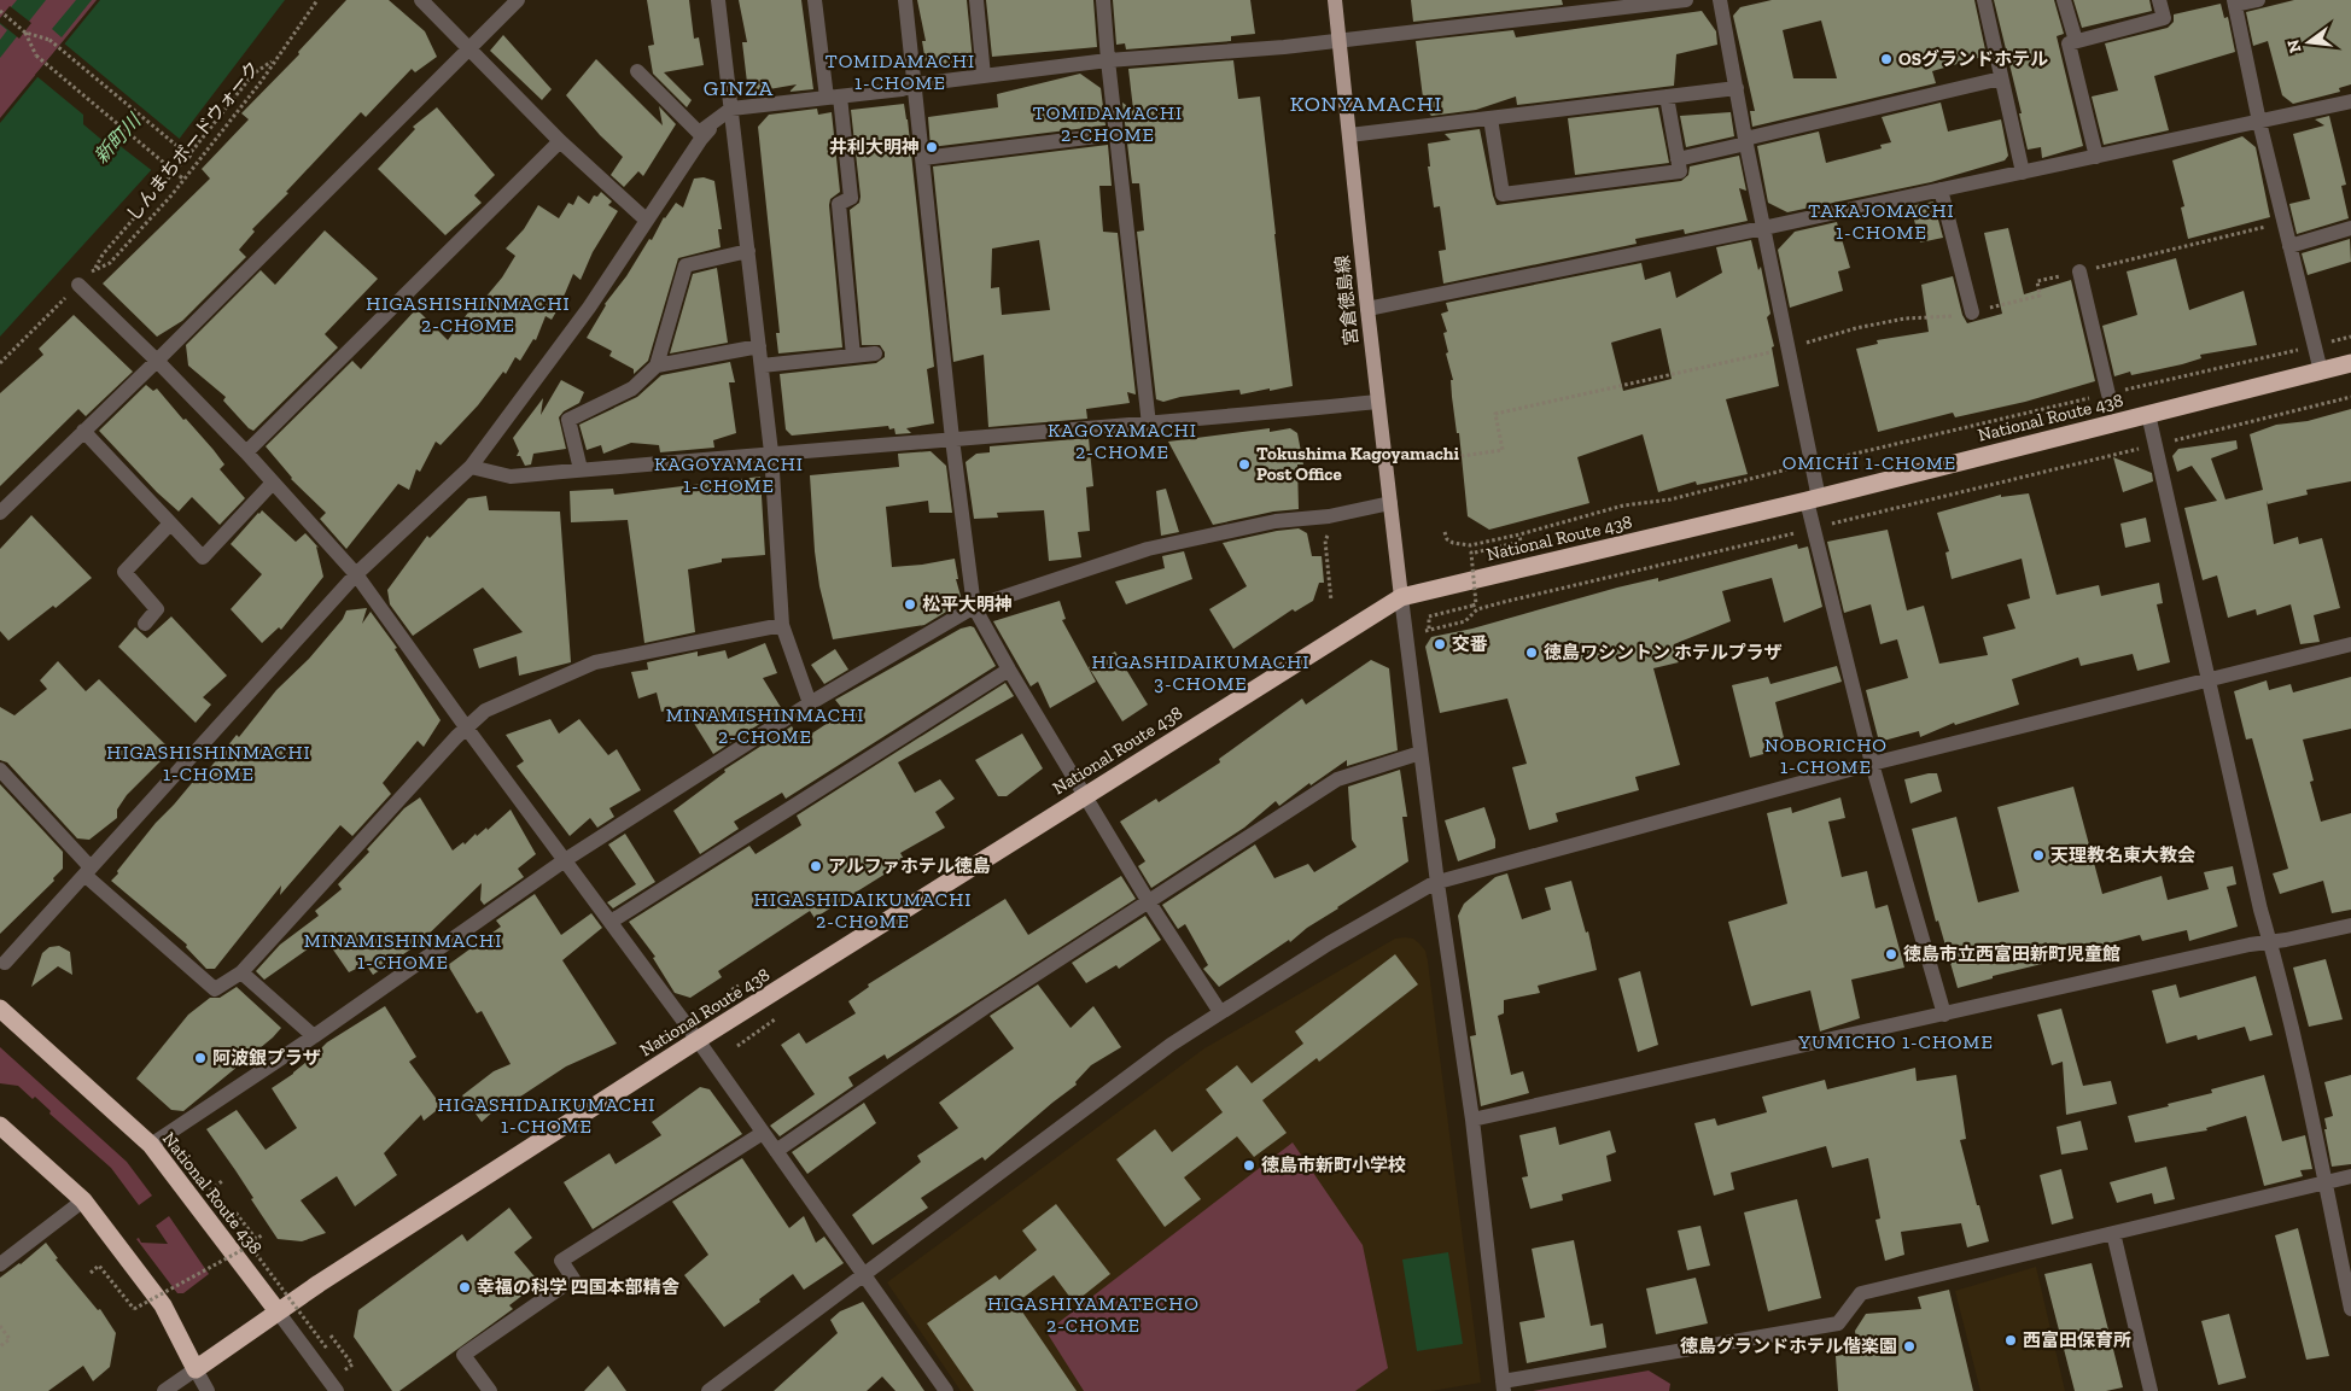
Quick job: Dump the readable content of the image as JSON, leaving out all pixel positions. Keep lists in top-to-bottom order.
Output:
{
  "streets": {
    "highway": ["National Route 438"],
    "main road": ["宮倉徳島線"],
    "path": ["しんまちボードウォーク"]
  },
  "crossings": [
    ["宮倉徳島線", "National Route 438"]
  ],
  "districts": [
    "TOMIDAMACHI 1-CHOME",
    "GINZA",
    "KONYAMACHI",
    "TOMIDAMACHI 2-CHOME",
    "TAKAJOMACHI 1-CHOME",
    "HIGASHISHINMACHI 2-CHOME",
    "KAGOYAMACHI 2-CHOME",
    "OMICHI 1-CHOME",
    "KAGOYAMACHI 1-CHOME",
    "HIGASHIDAIKUMACHI 3-CHOME",
    "MINAMISHINMACHI 2-CHOME",
    "NOBORICHO 1-CHOME",
    "HIGASHISHINMACHI 1-CHOME",
    "HIGASHIDAIKUMACHI 2-CHOME",
    "MINAMISHINMACHI 1-CHOME",
    "YUMICHO 1-CHOME",
    "HIGASHIDAIKUMACHI 1-CHOME",
    "HIGASHIYAMATECHO 2-CHOME"
  ],
  "water": ["新町川"],
  "places": [
    "OSグランドホテル",
    "井利大明神",
    "Tokushima Kagoyamachi Post Office",
    "松平大明神",
    "交番",
    "徳島ワシントン ホテルプラザ",
    "天理教名東大教会",
    "アルファホテル徳島",
    "徳島市立西富田新町児童館",
    "阿波銀プラザ",
    "徳島市新町小学校",
    "幸福の科学 四国本部精舎",
    "西富田保育所",
    "徳島グランドホテル偕楽園"
  ],
  "north": "left"
}
